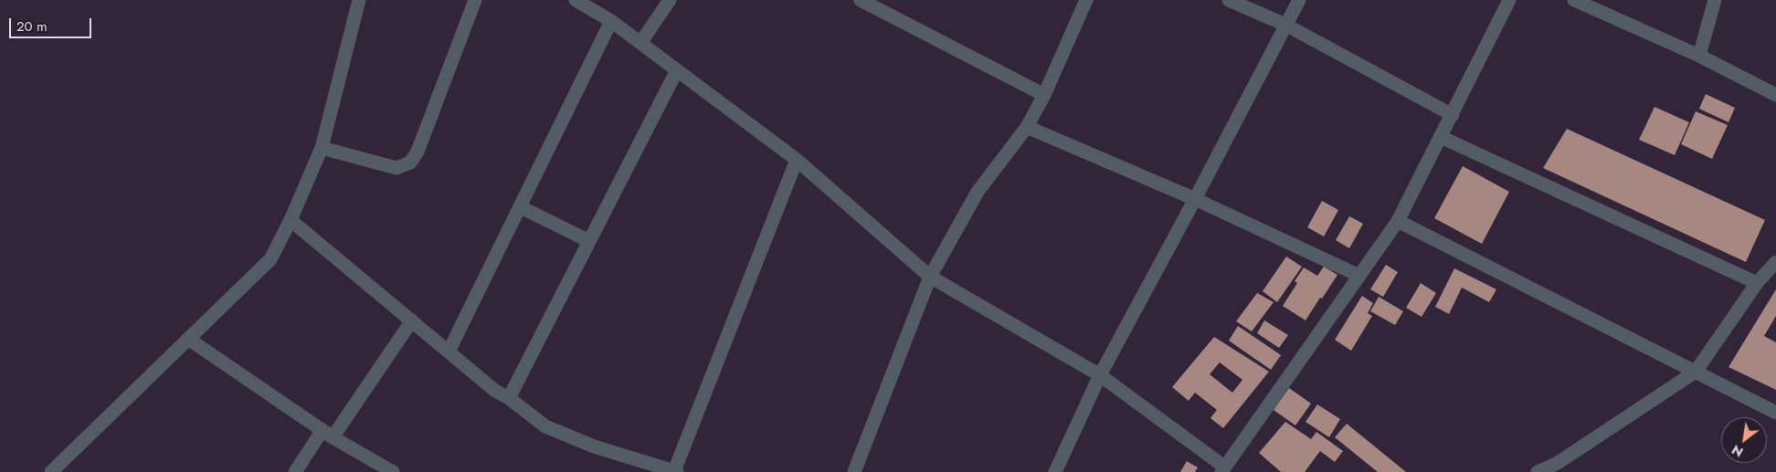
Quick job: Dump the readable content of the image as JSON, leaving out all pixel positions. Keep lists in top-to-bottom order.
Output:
{
  "scale_bar": "20 m",
  "north": "bottom left"
}
